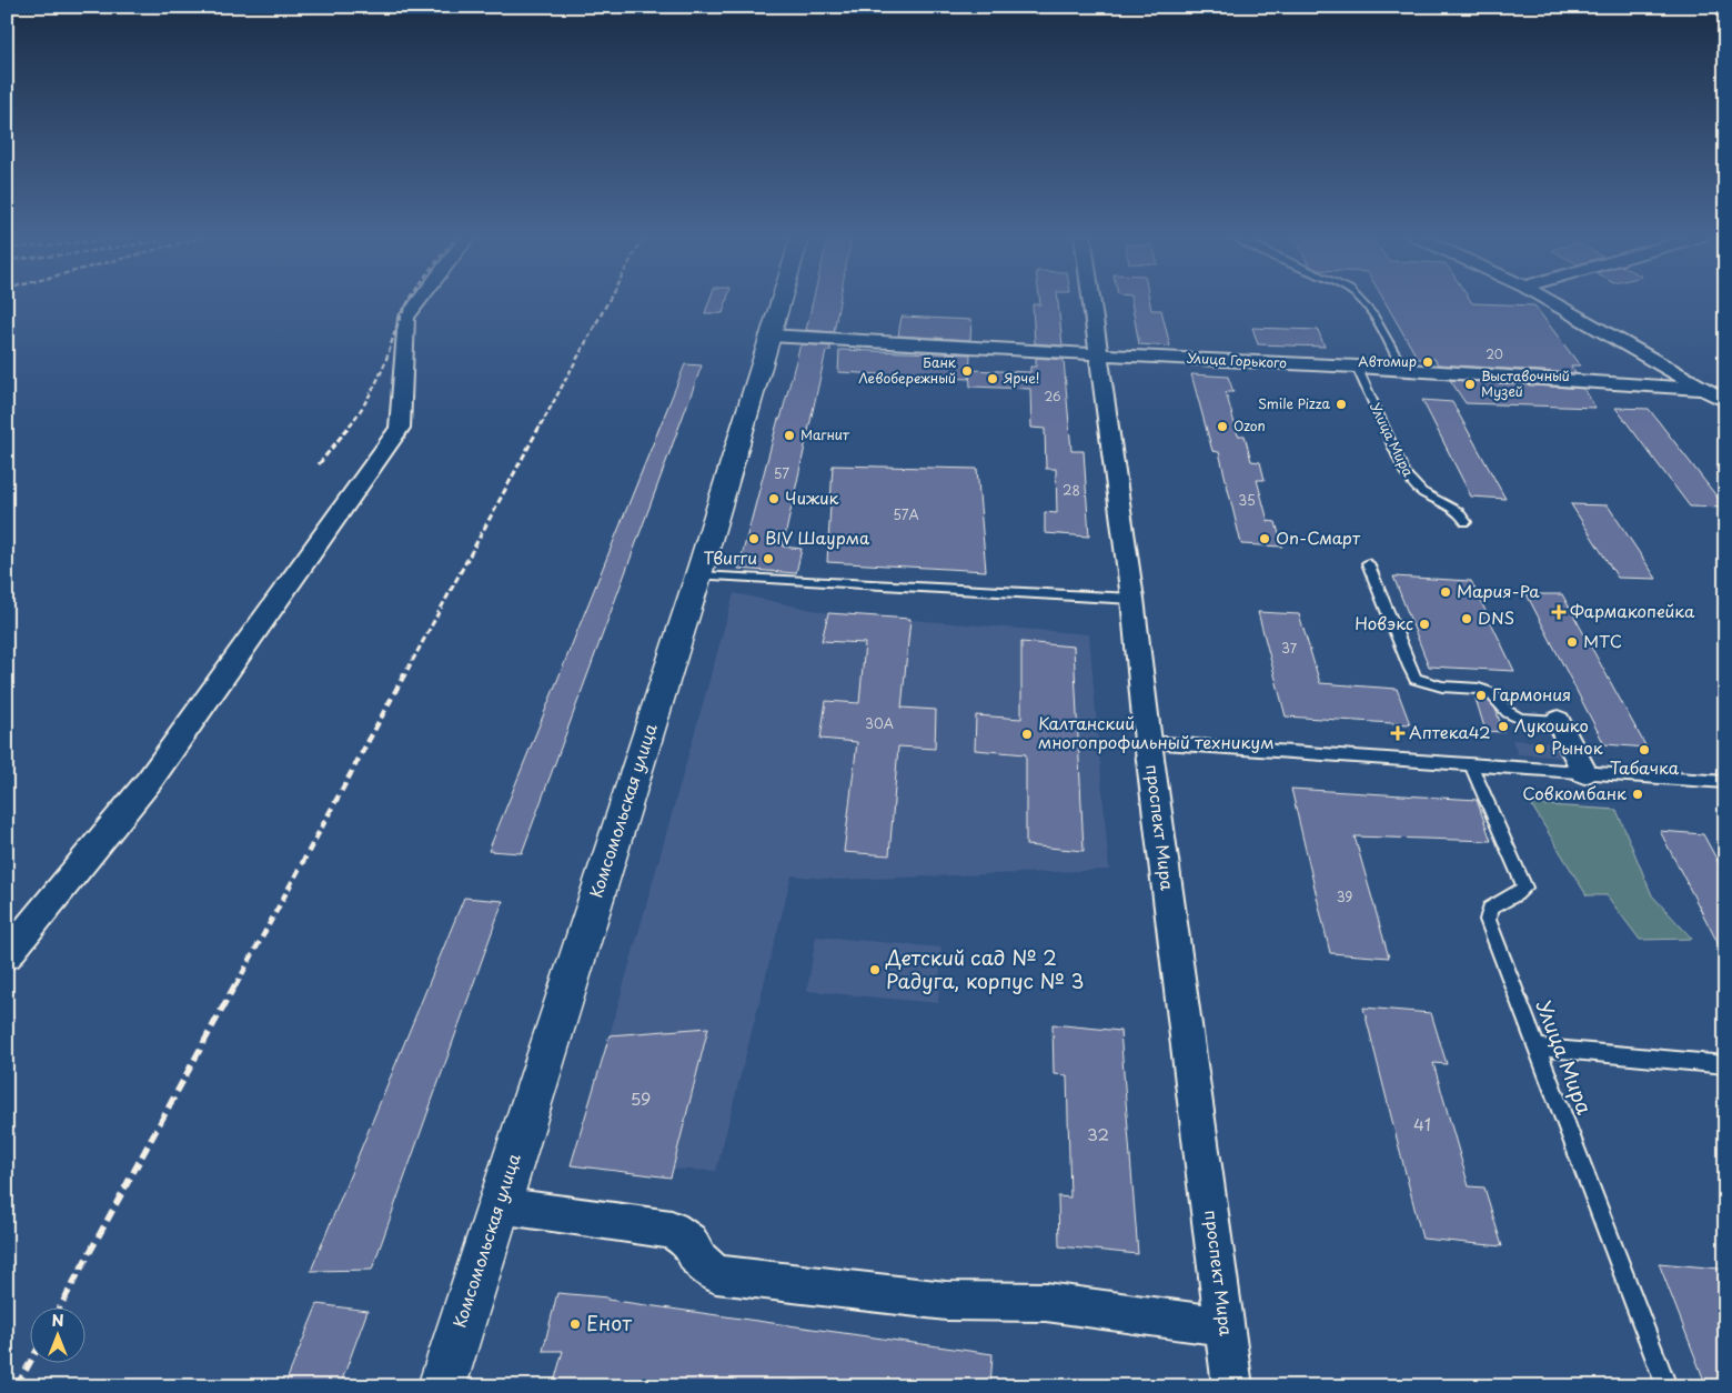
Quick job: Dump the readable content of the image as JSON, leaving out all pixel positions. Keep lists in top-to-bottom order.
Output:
{
  "streets": {
    "street": ["Улица Горького", "Комсомольская улица", "проспект Мира"],
    "lane": ["Улица Мира"]
  },
  "crossings": [
    ["Улица Горького", "Улица Мира"],
    ["Улица Горького", "Комсомольская улица"],
    ["Улица Горького", "проспект Мира"]
  ],
  "places": {
    "other": [
      "Автомир",
      "Банк Левобережный",
      "Ярче!",
      "Выставочный Музей",
      "Smile Pizza",
      "Ozon",
      "Магнит",
      "Чижик",
      "BIV Шаурма",
      "On-Смарт",
      "Твигги",
      "Мария-Ра",
      "DNS",
      "Новэкс",
      "МТС",
      "Гармония",
      "Лукошко",
      "Калтанский многопрофильный техникум",
      "Рынок",
      "Табачка",
      "Совкомбанк",
      "Детский сад № 2 Радуга, корпус № 3",
      "Енот"
    ],
    "health": ["Фармакопейка", "Аптека42"]
  },
  "house_numbers": [
    "20",
    "26",
    "57",
    "28",
    "35",
    "57А",
    "37",
    "30А",
    "39",
    "59",
    "41",
    "32"
  ],
  "north": "top"
}
